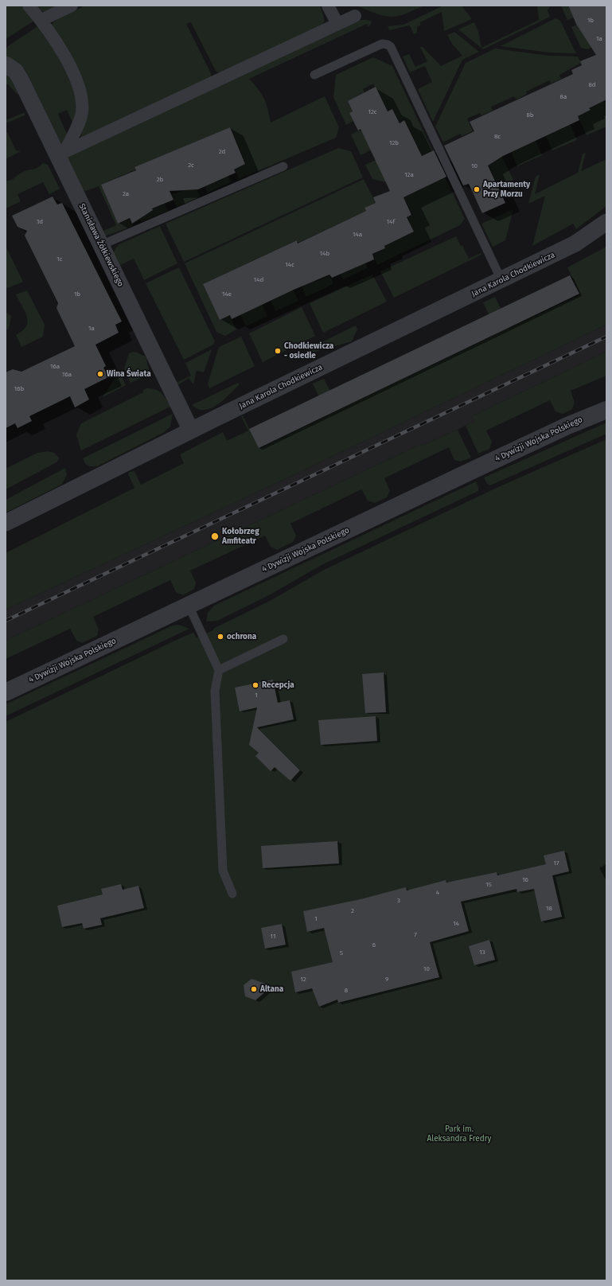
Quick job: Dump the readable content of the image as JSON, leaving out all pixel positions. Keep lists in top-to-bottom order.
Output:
{
  "streets": {
    "street": ["Stanisława Żółkiewskiego", "Jana Karola Chodkiewicza", "4 Dywizji Wojska Polskiego"]
  },
  "crossings": [
    ["Stanisława Żółkiewskiego", "Jana Karola Chodkiewicza"]
  ],
  "parks": ["Park im. Aleksandra Fredry"],
  "places": [
    "Apartamenty Przy Morzu",
    "Chodkiewicza - osiedle",
    "Wina Świata",
    "Kołobrzeg Amfiteatr",
    "ochrona",
    "Recepcja",
    "Altana"
  ],
  "house_numbers": [
    "1b",
    "1a",
    "8d",
    "8a",
    "12c",
    "8b",
    "8c",
    "12b",
    "2d",
    "2c",
    "10",
    "12a",
    "2b",
    "2a",
    "1d",
    "14f",
    "14a",
    "14b",
    "1c",
    "14c",
    "14d",
    "1b",
    "14e",
    "1a",
    "16a",
    "16a",
    "16b",
    "1",
    "17",
    "16",
    "15",
    "4",
    "3",
    "18",
    "2",
    "1",
    "14",
    "7",
    "11",
    "6",
    "13",
    "5",
    "10",
    "12",
    "9",
    "8"
  ]
}
